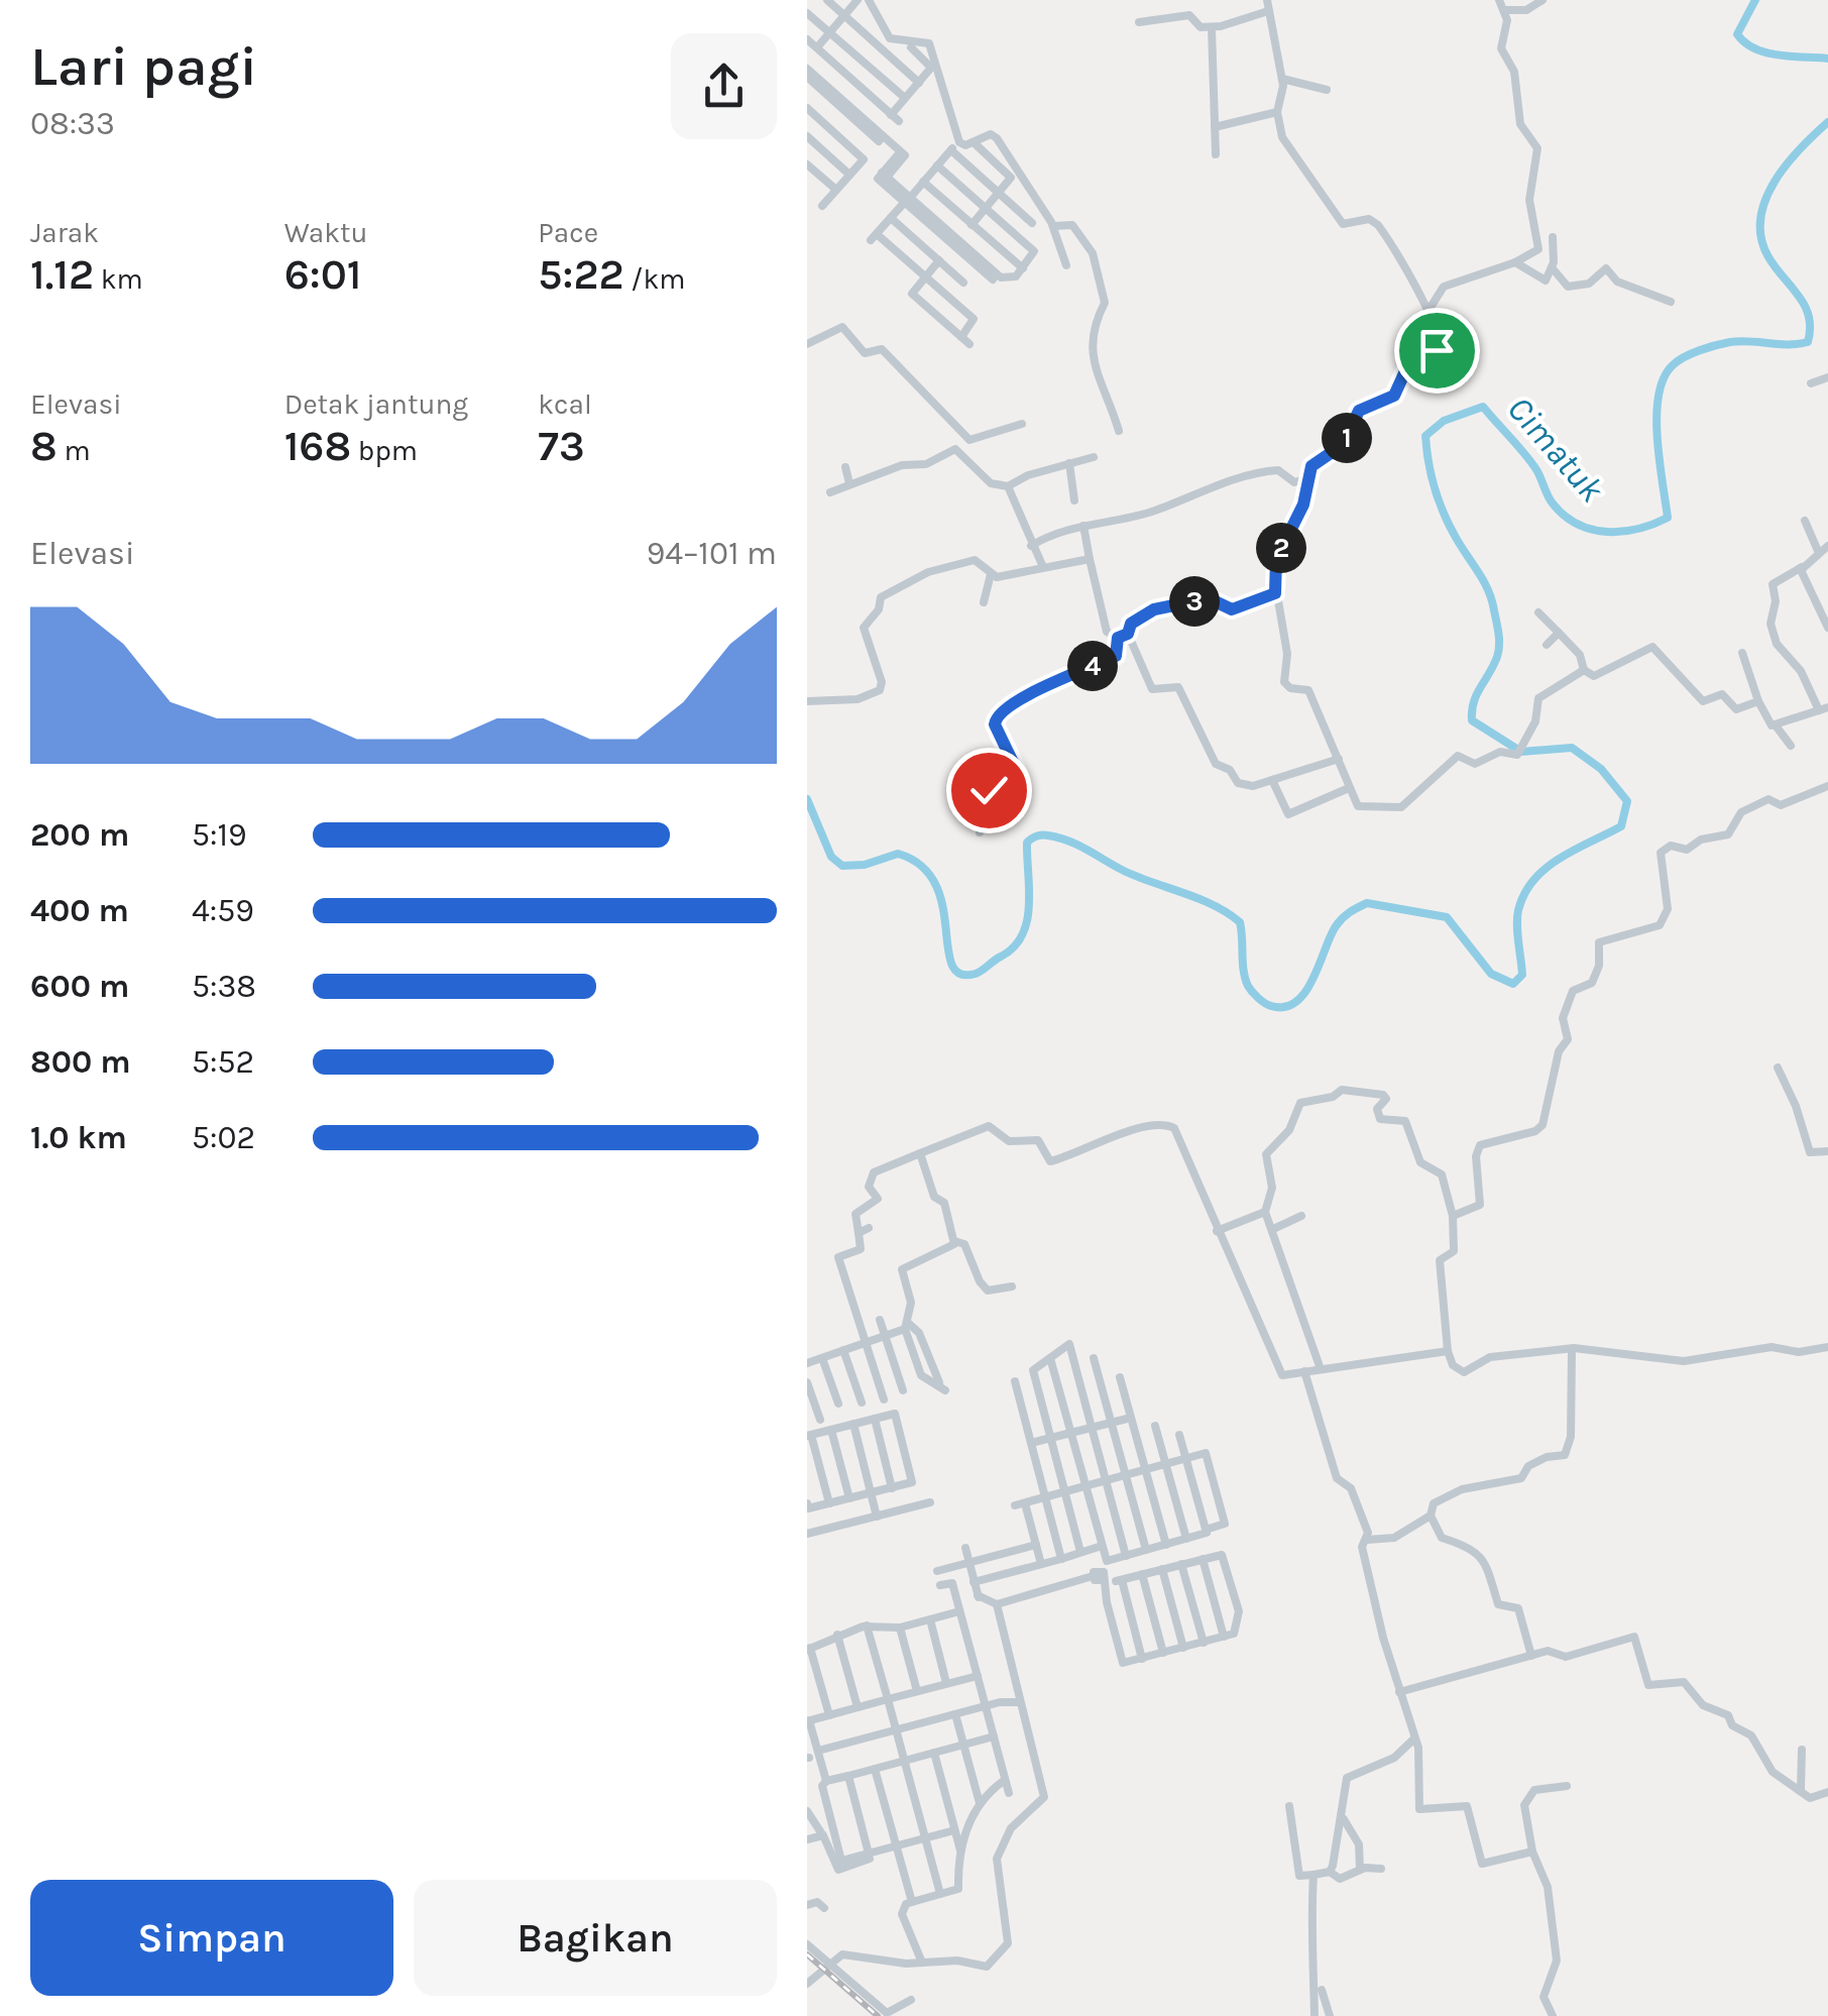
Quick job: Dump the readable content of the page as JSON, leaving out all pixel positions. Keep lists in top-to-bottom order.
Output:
{
  "water": ["Cimatuk"],
  "page": {
    "heading": ["Lari pagi", "08:33"],
    "stats": [
      ["Jarak", "1.12 km"],
      ["Waktu", "6:01"],
      ["Pace", "5:22 /km"],
      ["Elevasi", "8 m"],
      ["Detak jantung", "168 bpm"],
      ["kcal", "73"]
    ],
    "pins": [
      "1",
      "2",
      "3",
      "4"
    ],
    "chart": ["Elevasi", "94–101 m"],
    "list": [
      {
        "name": "200 m",
        "note": "5:19"
      },
      {
        "name": "400 m",
        "note": "4:59"
      },
      {
        "name": "600 m",
        "note": "5:38"
      },
      {
        "name": "800 m",
        "note": "5:52"
      },
      {
        "name": "1.0 km",
        "note": "5:02"
      }
    ],
    "buttons": ["Simpan", "Bagikan"]
  }
}
